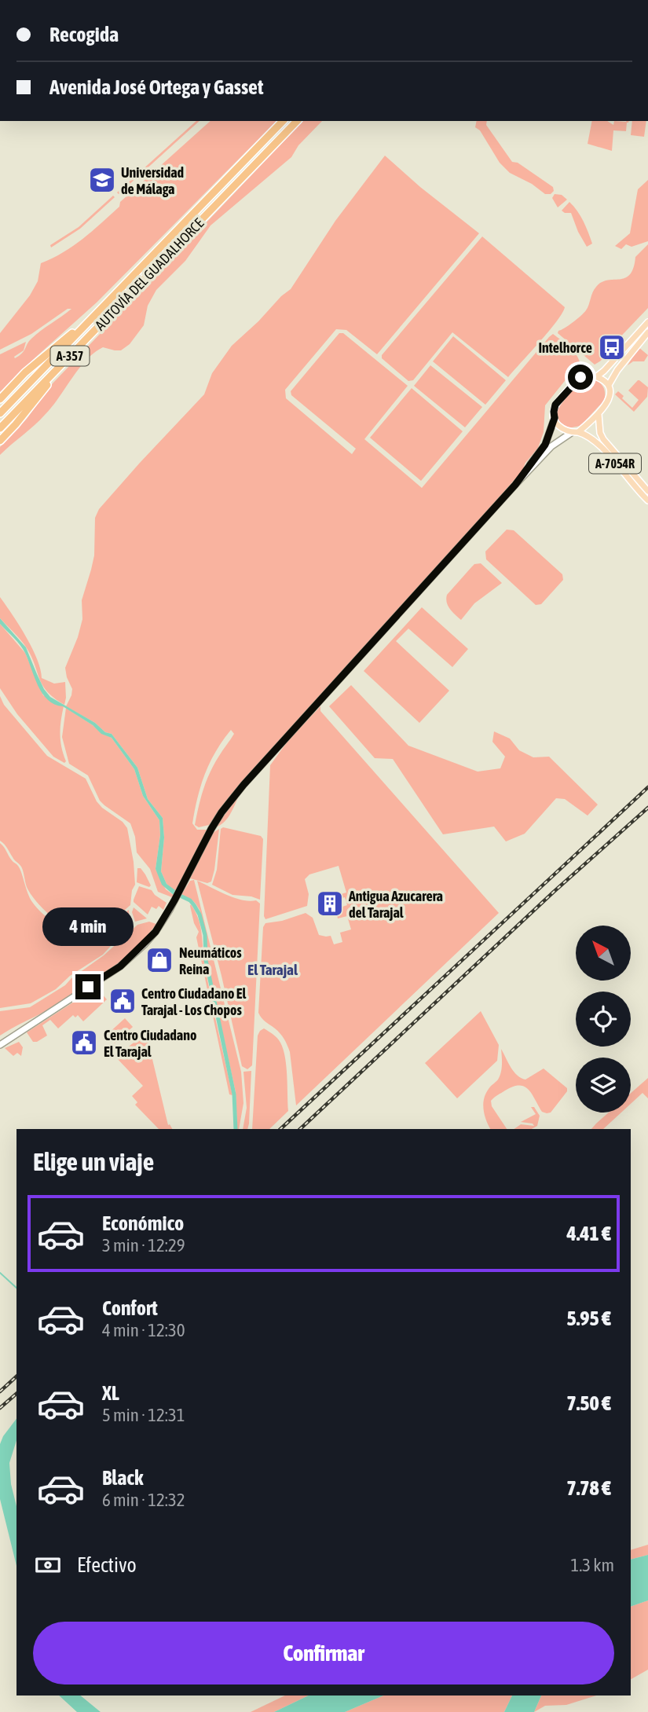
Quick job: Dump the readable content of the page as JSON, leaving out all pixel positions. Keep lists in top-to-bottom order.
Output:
{
  "streets": {
    "highway": ["AUTOVÍA DEL GUADALHORCE", "A-357"],
    "main road": ["A-7054R"]
  },
  "districts": ["El Tarajal"],
  "places": {
    "school or university": ["Universidad de Málaga"],
    "bus stop": ["Intelhorce"],
    "building": ["Antigua Azucarera del Tarajal"],
    "shop": ["Neumáticos Reina"],
    "public building": ["Centro Ciudadano El Tarajal - Los Chopos", "Centro Ciudadano El Tarajal"]
  },
  "north": "top left",
  "page": {
    "banner": ["Recogida", "Avenida José Ortega y Gasset"],
    "bubble": "4 min",
    "heading": "Elige un viaje",
    "list": [
      {
        "name": "Económico",
        "note": "3 min · 12:29",
        "value": "4.41 €"
      },
      {
        "name": "Confort",
        "note": "4 min · 12:30",
        "value": "5.95 €"
      },
      {
        "name": "XL",
        "note": "5 min · 12:31",
        "value": "7.50 €"
      },
      {
        "name": "Black",
        "note": "6 min · 12:32",
        "value": "7.78 €"
      }
    ],
    "pay": ["Efectivo", "1.3 km"],
    "buttons": "Confirmar"
  }
}
